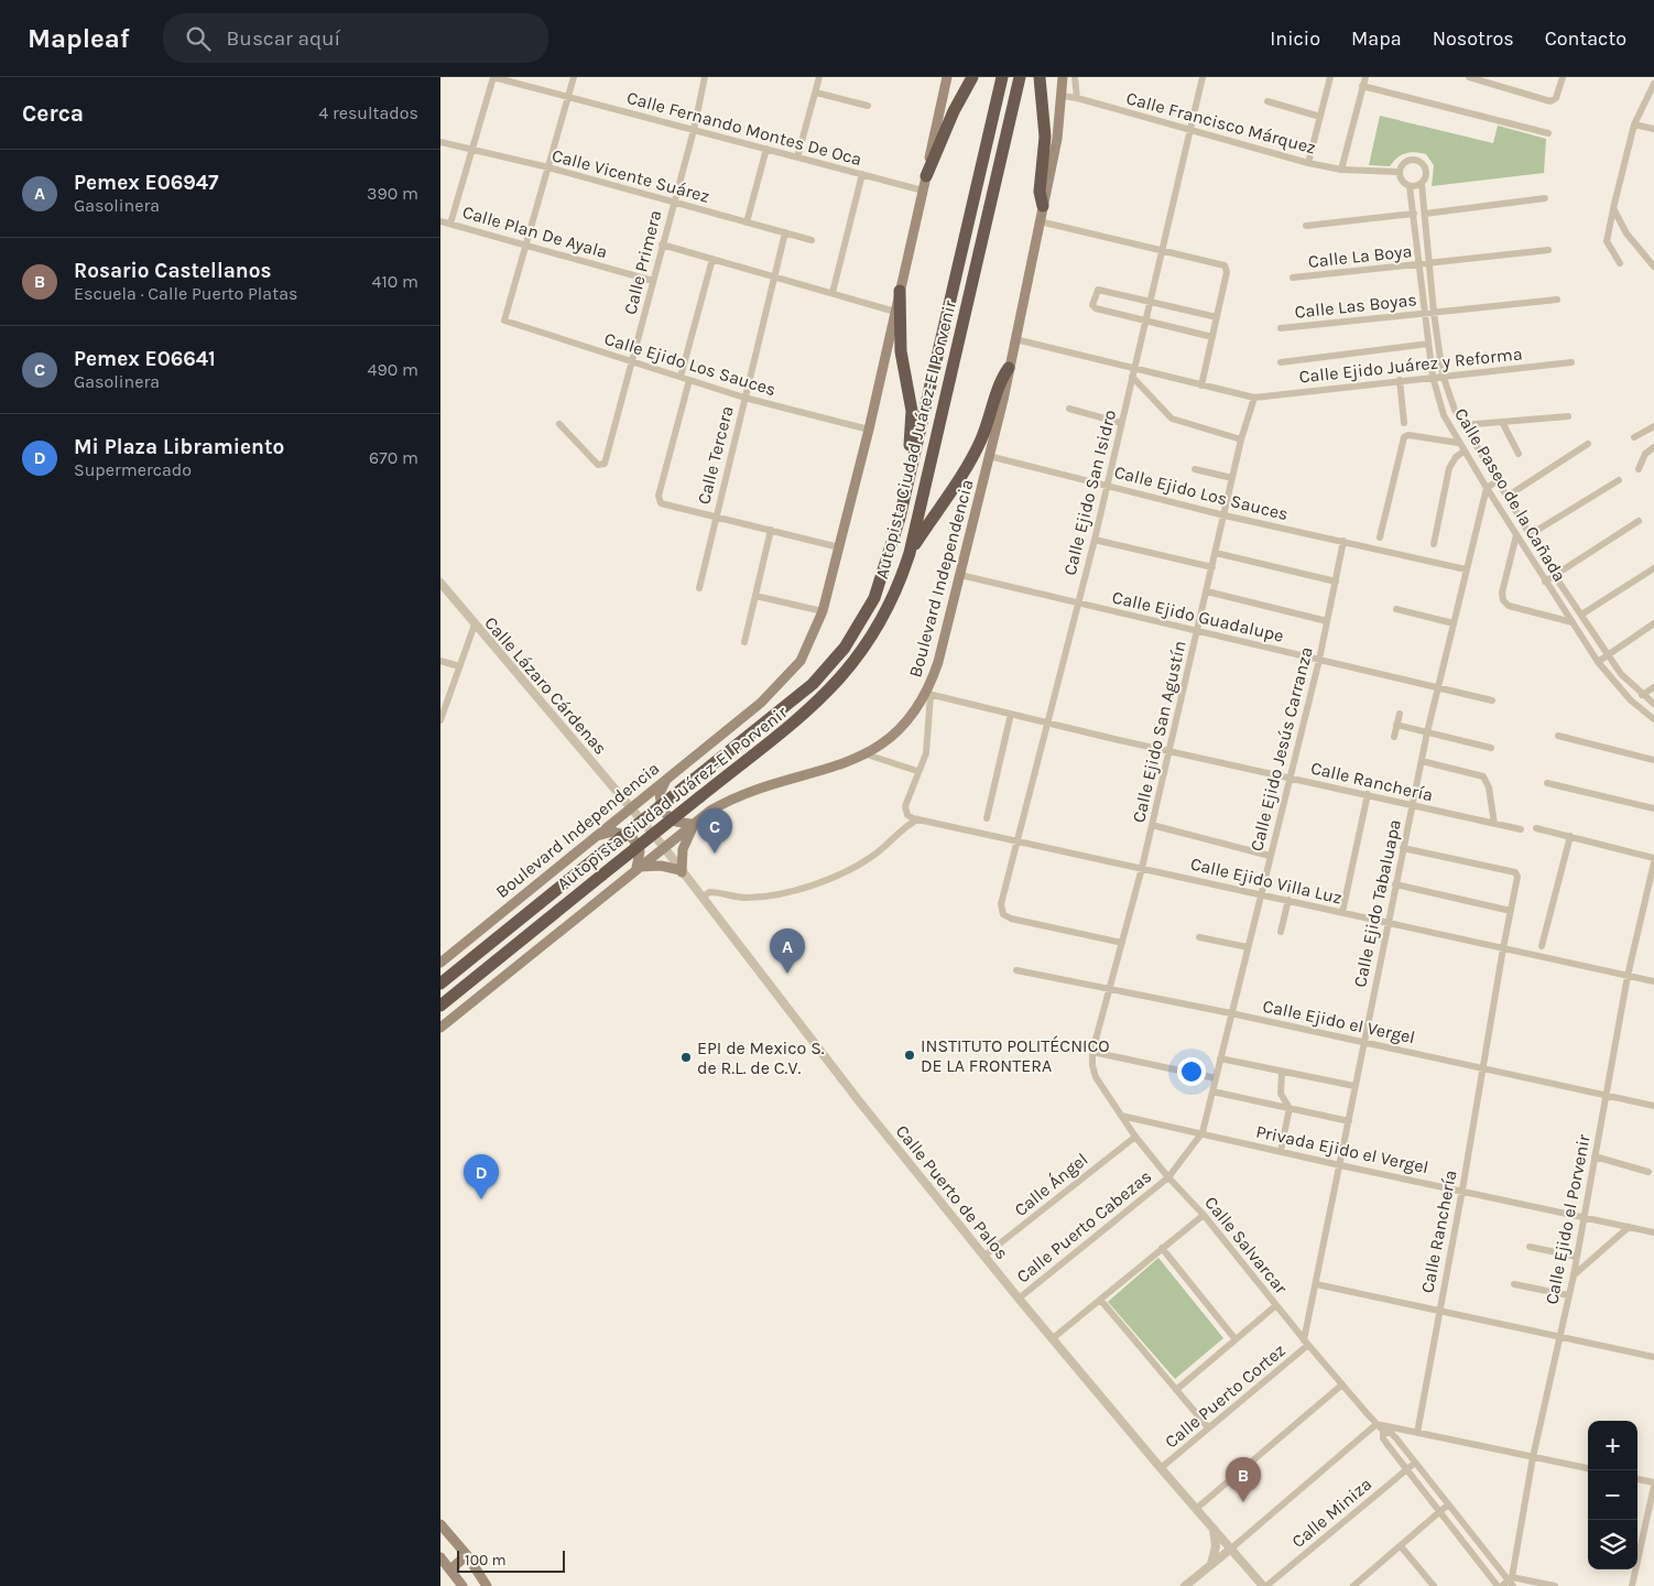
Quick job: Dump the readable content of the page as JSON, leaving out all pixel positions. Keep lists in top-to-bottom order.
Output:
{
  "streets": {
    "highway": ["Autopista Ciudad Juárez-El Porvenir"],
    "main road": ["Boulevard Independencia"],
    "street": [
      "Calle Francisco Márquez",
      "Calle Fernando Montes De Oca",
      "Calle Vicente Suárez",
      "Calle Plan De Ayala",
      "Calle La Boya",
      "Calle Primera",
      "Calle Las Boyas",
      "Calle Ejido Los Sauces",
      "Calle Ejido Juárez y Reforma",
      "Calle Tercera",
      "Calle Ejido San Isidro",
      "Calle Paseo de la Cañada",
      "Calle Ejido Guadalupe",
      "Calle Lázaro Cárdenas",
      "Calle Ejido San Agustín",
      "Calle Ejido Jesús Carranza",
      "Calle Ranchería",
      "Calle Ejido Villa Luz",
      "Calle Ejido Tabaluapa",
      "Calle Ejido el Vergel",
      "Privada Ejido el Vergel",
      "Calle Ángel",
      "Calle Puerto de Palos",
      "Calle Ejido el Porvenir",
      "Calle Puerto Cabezas",
      "Calle Salvarcar",
      "Calle Puerto Cortez",
      "Calle Miniza"
    ]
  },
  "crossings": [
    ["Calle Francisco Márquez", "Calle Ejido San Isidro"],
    ["Calle Francisco Márquez", "Calle Paseo de la Cañada"],
    ["Calle Francisco Márquez", "Boulevard Independencia"],
    ["Calle Fernando Montes De Oca", "Calle Primera"],
    ["Calle Fernando Montes De Oca", "Boulevard Independencia"],
    ["Calle Vicente Suárez", "Calle Primera"],
    ["Calle Vicente Suárez", "Calle Tercera"],
    ["Calle Plan De Ayala", "Calle Primera"],
    ["Calle Plan De Ayala", "Calle Ejido Los Sauces"],
    ["Calle La Boya", "Calle Paseo de la Cañada"],
    ["Calle Primera", "Calle Ejido Los Sauces"],
    ["Calle Las Boyas", "Calle Paseo de la Cañada"],
    ["Calle Ejido Los Sauces", "Calle Tercera"],
    ["Calle Ejido Los Sauces", "Calle Ejido San Isidro"],
    ["Calle Ejido Los Sauces", "Boulevard Independencia"],
    ["Calle Ejido Los Sauces", "Calle Ejido San Agustín"],
    ["Calle Ejido Los Sauces", "Calle Ejido Jesús Carranza"],
    ["Calle Ejido Los Sauces", "Calle Ejido Tabaluapa"],
    ["Calle Ejido Juárez y Reforma", "Calle Ejido San Isidro"],
    ["Calle Ejido Juárez y Reforma", "Calle Paseo de la Cañada"],
    ["Calle Ejido Juárez y Reforma", "Boulevard Independencia"],
    ["Calle Ejido Juárez y Reforma", "Calle Ejido San Agustín"],
    ["Calle Ejido San Isidro", "Calle Ejido Guadalupe"],
    ["Calle Ejido San Isidro", "Calle Ejido San Agustín"],
    ["Calle Ejido San Isidro", "Calle Ranchería"],
    ["Calle Ejido San Isidro", "Calle Ejido Villa Luz"],
    ["Calle Paseo de la Cañada", "Calle Ejido Tabaluapa"],
    ["Boulevard Independencia", "Calle Ejido Guadalupe"],
    ["Boulevard Independencia", "Calle Lázaro Cárdenas"],
    ["Boulevard Independencia", "Calle Ranchería"],
    ["Boulevard Independencia", "Calle Puerto de Palos"],
    ["Calle Ejido Guadalupe", "Calle Ejido San Agustín"],
    ["Calle Ejido Guadalupe", "Calle Ejido Jesús Carranza"],
    ["Calle Ejido Guadalupe", "Calle Ejido Tabaluapa"],
    ["Calle Lázaro Cárdenas", "Calle Puerto de Palos"],
    ["Calle Ejido San Agustín", "Calle Ranchería"],
    ["Calle Ejido San Agustín", "Calle Ejido Villa Luz"],
    ["Calle Ejido San Agustín", "Calle Ejido el Vergel"],
    ["Calle Ejido San Agustín", "Calle Salvarcar"],
    ["Calle Ejido Jesús Carranza", "Calle Ranchería"],
    ["Calle Ejido Jesús Carranza", "Calle Ejido Villa Luz"],
    ["Calle Ejido Jesús Carranza", "Calle Ejido el Vergel"],
    ["Calle Ejido Jesús Carranza", "Privada Ejido el Vergel"],
    ["Calle Ejido Jesús Carranza", "Calle Puerto Cabezas"],
    ["Calle Ejido Jesús Carranza", "Calle Salvarcar"],
    ["Calle Ranchería", "Calle Ejido Villa Luz"],
    ["Calle Ranchería", "Calle Ejido Tabaluapa"],
    ["Calle Ranchería", "Calle Ejido el Vergel"],
    ["Calle Ranchería", "Privada Ejido el Vergel"],
    ["Calle Ejido Villa Luz", "Calle Ejido Tabaluapa"],
    ["Calle Ejido Villa Luz", "Calle Ejido el Porvenir"],
    ["Calle Ejido Tabaluapa", "Calle Ejido el Vergel"],
    ["Calle Ejido Tabaluapa", "Privada Ejido el Vergel"],
    ["Calle Ejido Tabaluapa", "Calle Salvarcar"],
    ["Calle Ejido Tabaluapa", "Calle Puerto Cortez"],
    ["Calle Ejido el Vergel", "Calle Ejido el Porvenir"],
    ["Privada Ejido el Vergel", "Calle Ejido el Porvenir"],
    ["Privada Ejido el Vergel", "Calle Salvarcar"],
    ["Calle Ángel", "Calle Puerto de Palos"],
    ["Calle Ángel", "Calle Salvarcar"],
    ["Calle Puerto de Palos", "Calle Puerto Cabezas"],
    ["Calle Puerto de Palos", "Calle Puerto Cortez"],
    ["Calle Puerto de Palos", "Calle Miniza"],
    ["Calle Ejido el Porvenir", "Calle Salvarcar"],
    ["Calle Puerto Cabezas", "Calle Salvarcar"],
    ["Calle Salvarcar", "Calle Puerto Cortez"],
    ["Calle Salvarcar", "Calle Miniza"]
  ],
  "places": ["INSTITUTO POLITÉCNICO DE LA FRONTERA", "EPI de Mexico S. de R.L. de C.V."],
  "scale_bar": "100 m",
  "page": {
    "header": "Mapleaf",
    "search": "Buscar aquí",
    "nav": [
      "Inicio",
      "Mapa",
      "Nosotros",
      "Contacto"
    ],
    "heading": ["Cerca", "4 resultados"],
    "list": [
      {
        "mark": "A",
        "name": "Pemex E06947",
        "note": "Gasolinera",
        "value": "390 m"
      },
      {
        "mark": "B",
        "name": "Rosario Castellanos",
        "note": "Escuela · Calle Puerto Platas",
        "value": "410 m"
      },
      {
        "mark": "C",
        "name": "Pemex E06641",
        "note": "Gasolinera",
        "value": "490 m"
      },
      {
        "mark": "D",
        "name": "Mi Plaza Libramiento",
        "note": "Supermercado",
        "value": "670 m"
      }
    ],
    "pins": [
      "C",
      "A",
      "D",
      "B"
    ],
    "map_buttons": ["+", "−"],
    "scale": "100 m"
  }
}
